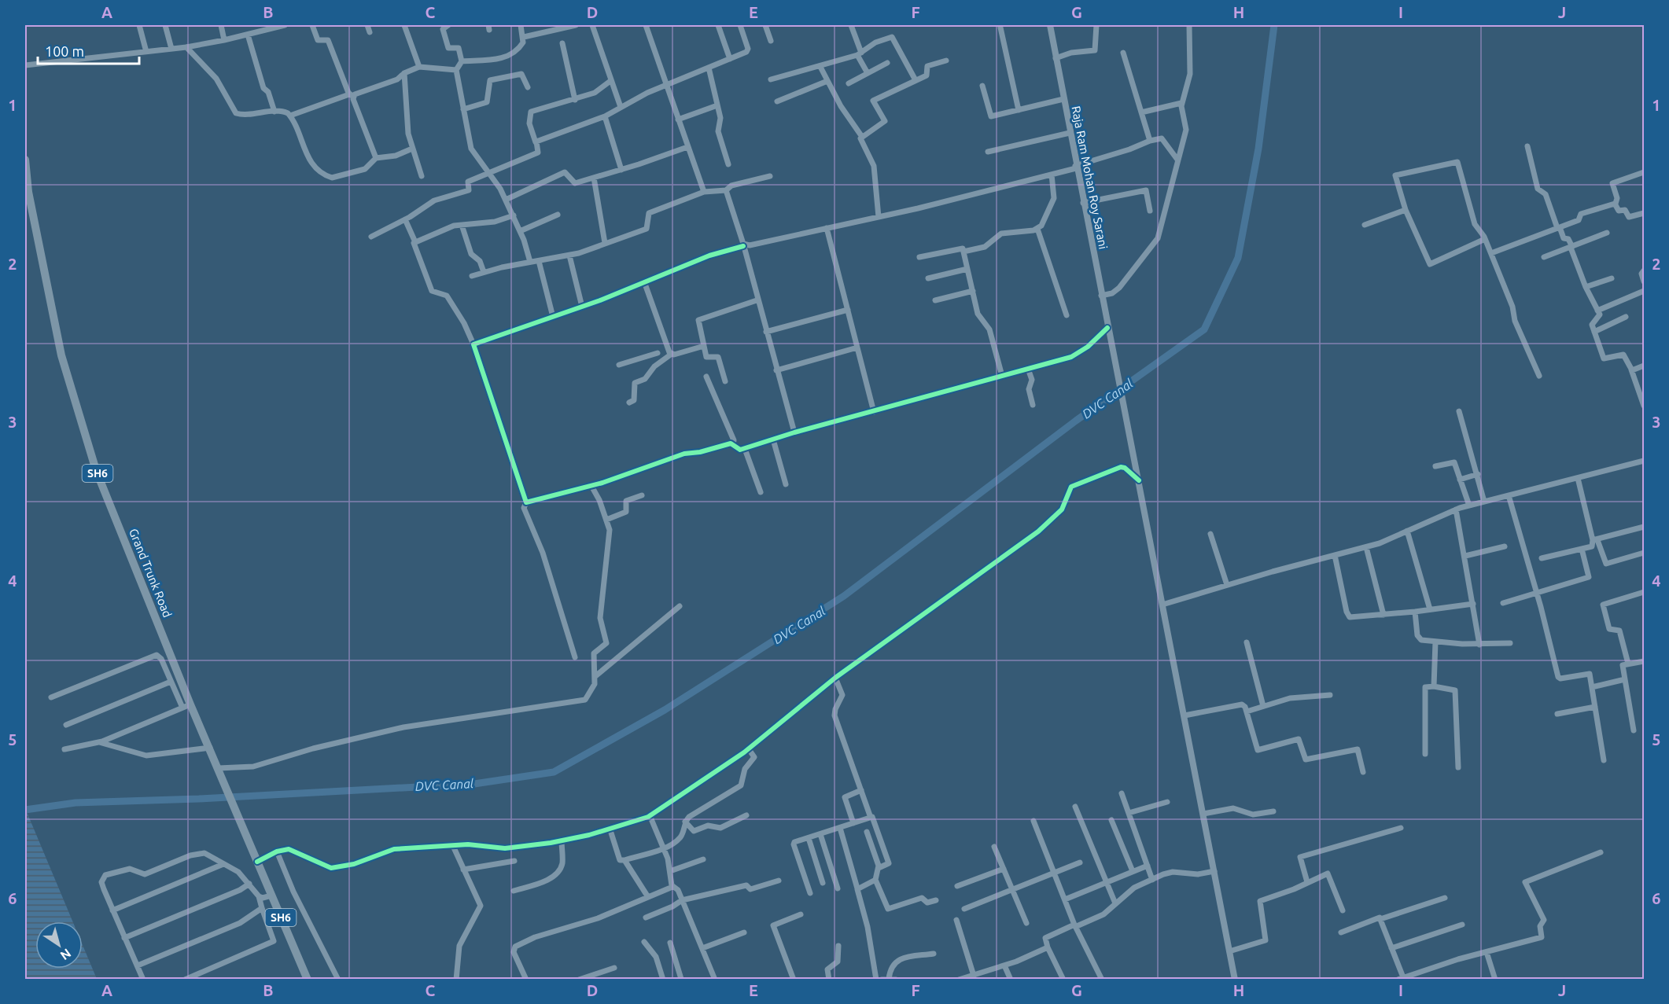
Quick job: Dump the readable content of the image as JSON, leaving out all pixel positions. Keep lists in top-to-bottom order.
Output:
{
  "streets": {
    "main road": ["SH6", "Grand Trunk Road"],
    "street": ["Raja Ram Mohan Roy Sarani"]
  },
  "water": ["DVC Canal"],
  "scale_bar": "100 m",
  "north": "bottom right",
  "grid": {
    "columns": [
      "A",
      "B",
      "C",
      "D",
      "E",
      "F",
      "G",
      "H",
      "I",
      "J"
    ],
    "rows": [
      "1",
      "2",
      "3",
      "4",
      "5",
      "6"
    ]
  }
}
